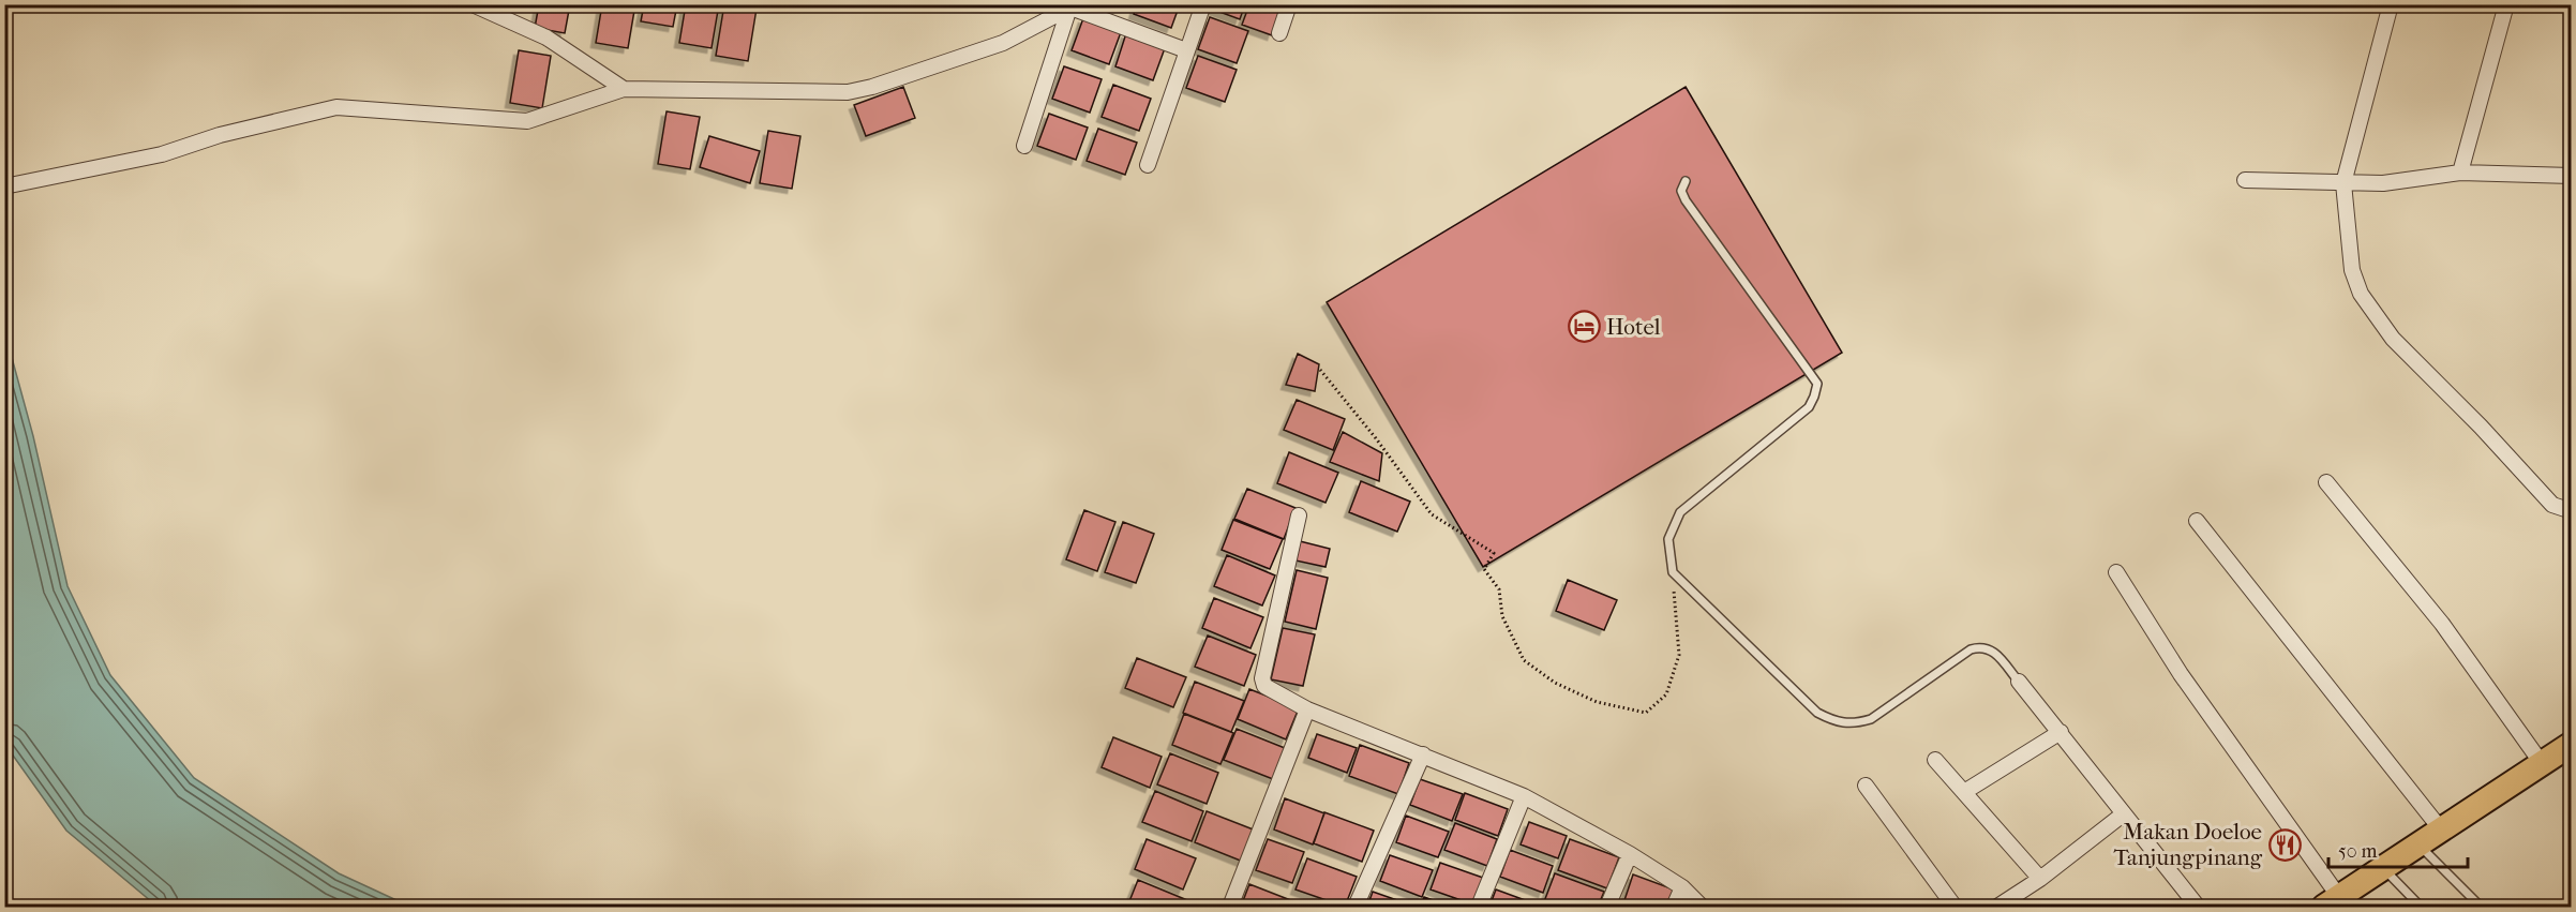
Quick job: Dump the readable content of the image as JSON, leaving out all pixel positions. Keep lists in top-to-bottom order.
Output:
{
  "places": {
    "hotel": ["Hotel"],
    "restaurant": ["Makan Doeloe Tanjungpinang"]
  },
  "scale_bar": "50 m"
}
